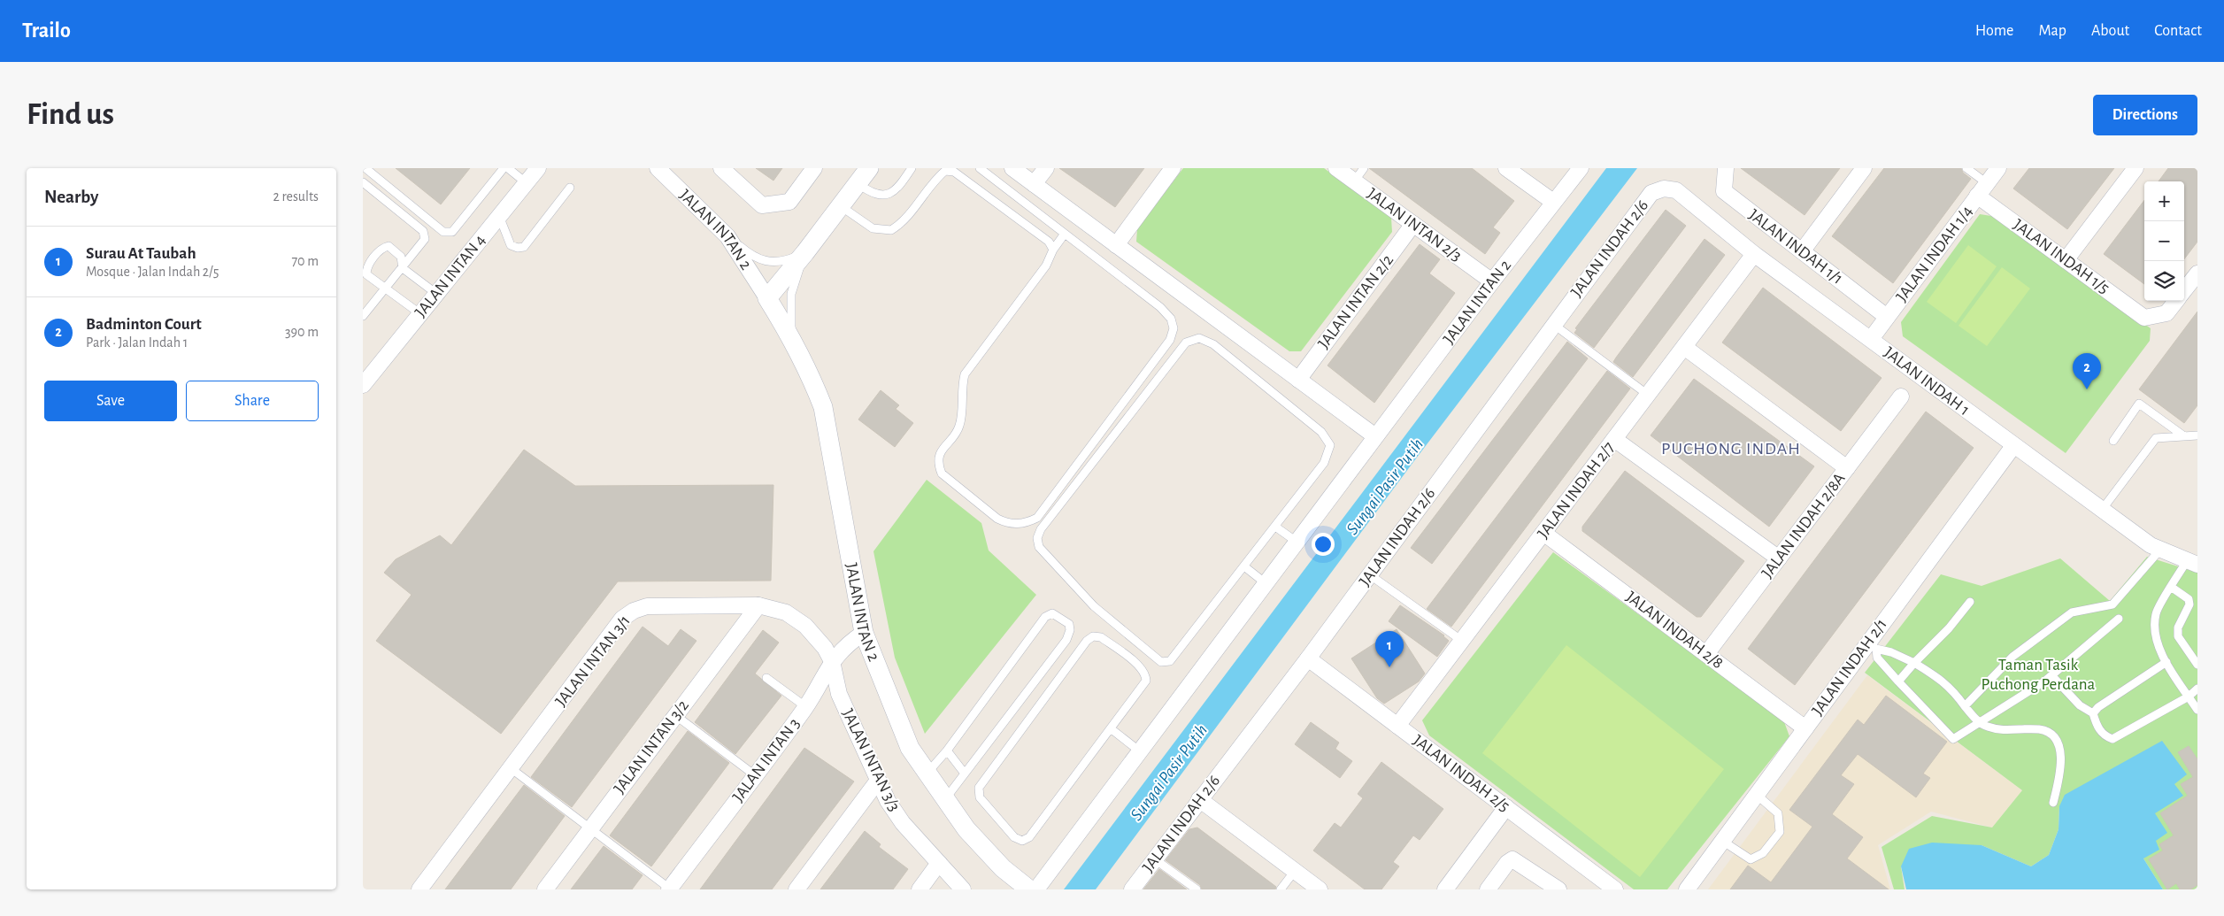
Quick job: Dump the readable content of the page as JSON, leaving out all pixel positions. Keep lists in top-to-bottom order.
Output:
{
  "streets": {
    "street": [
      "JALAN INTAN 2/3",
      "JALAN INTAN 2",
      "JALAN INDAH 1/1",
      "JALAN INDAH 2/6",
      "JALAN INDAH 1/4",
      "JALAN INDAH 1/5",
      "JALAN INTAN 4",
      "JALAN INTAN 2/2",
      "JALAN INDAH 1",
      "JALAN INDAH 2/7",
      "JALAN INDAH 2/8A",
      "JALAN INDAH 2/8",
      "JALAN INTAN 3/1",
      "JALAN INDAH 2/1",
      "JALAN INTAN 3/2",
      "JALAN INTAN 3",
      "JALAN INTAN 3/3",
      "JALAN INDAH 2/5"
    ]
  },
  "crossings": [
    ["JALAN INTAN 2/3", "JALAN INTAN 2"],
    ["JALAN INTAN 2/3", "JALAN INTAN 2/2"],
    ["JALAN INTAN 2", "JALAN INTAN 3"],
    ["JALAN INDAH 1/1", "JALAN INDAH 1/4"],
    ["JALAN INDAH 2/6", "JALAN INDAH 1"],
    ["JALAN INDAH 2/6", "JALAN INDAH 2/5"],
    ["JALAN INDAH 1/4", "JALAN INDAH 1/5"],
    ["JALAN INDAH 1/4", "JALAN INDAH 1"],
    ["JALAN INDAH 1", "JALAN INDAH 2/7"],
    ["JALAN INDAH 1", "JALAN INDAH 2/1"],
    ["JALAN INDAH 2/7", "JALAN INDAH 2/8"],
    ["JALAN INDAH 2/7", "JALAN INDAH 2/5"],
    ["JALAN INDAH 2/8A", "JALAN INDAH 2/8"],
    ["JALAN INDAH 2/8", "JALAN INDAH 2/1"],
    ["JALAN INTAN 3/1", "JALAN INTAN 3/2"],
    ["JALAN INTAN 3/1", "JALAN INTAN 3"],
    ["JALAN INTAN 3/1", "JALAN INTAN 3/3"],
    ["JALAN INTAN 3", "JALAN INTAN 3/3"]
  ],
  "districts": ["PUCHONG INDAH"],
  "water": ["Sungai Pasir Putih"],
  "parks": ["Taman Tasik Puchong Perdana"],
  "page": {
    "header": "Trailo",
    "nav": [
      "Home",
      "Map",
      "About",
      "Contact"
    ],
    "buttons": [
      "Directions",
      ["Save", "Share"]
    ],
    "title": "Find us",
    "heading": ["Nearby", "2 results"],
    "map_buttons": ["+", "−"],
    "list": [
      {
        "mark": "1",
        "name": "Surau At Taubah",
        "note": "Mosque · Jalan Indah 2/5",
        "value": "70 m"
      },
      {
        "mark": "2",
        "name": "Badminton Court",
        "note": "Park · Jalan Indah 1",
        "value": "390 m"
      }
    ],
    "pins": ["2", "1"]
  }
}
